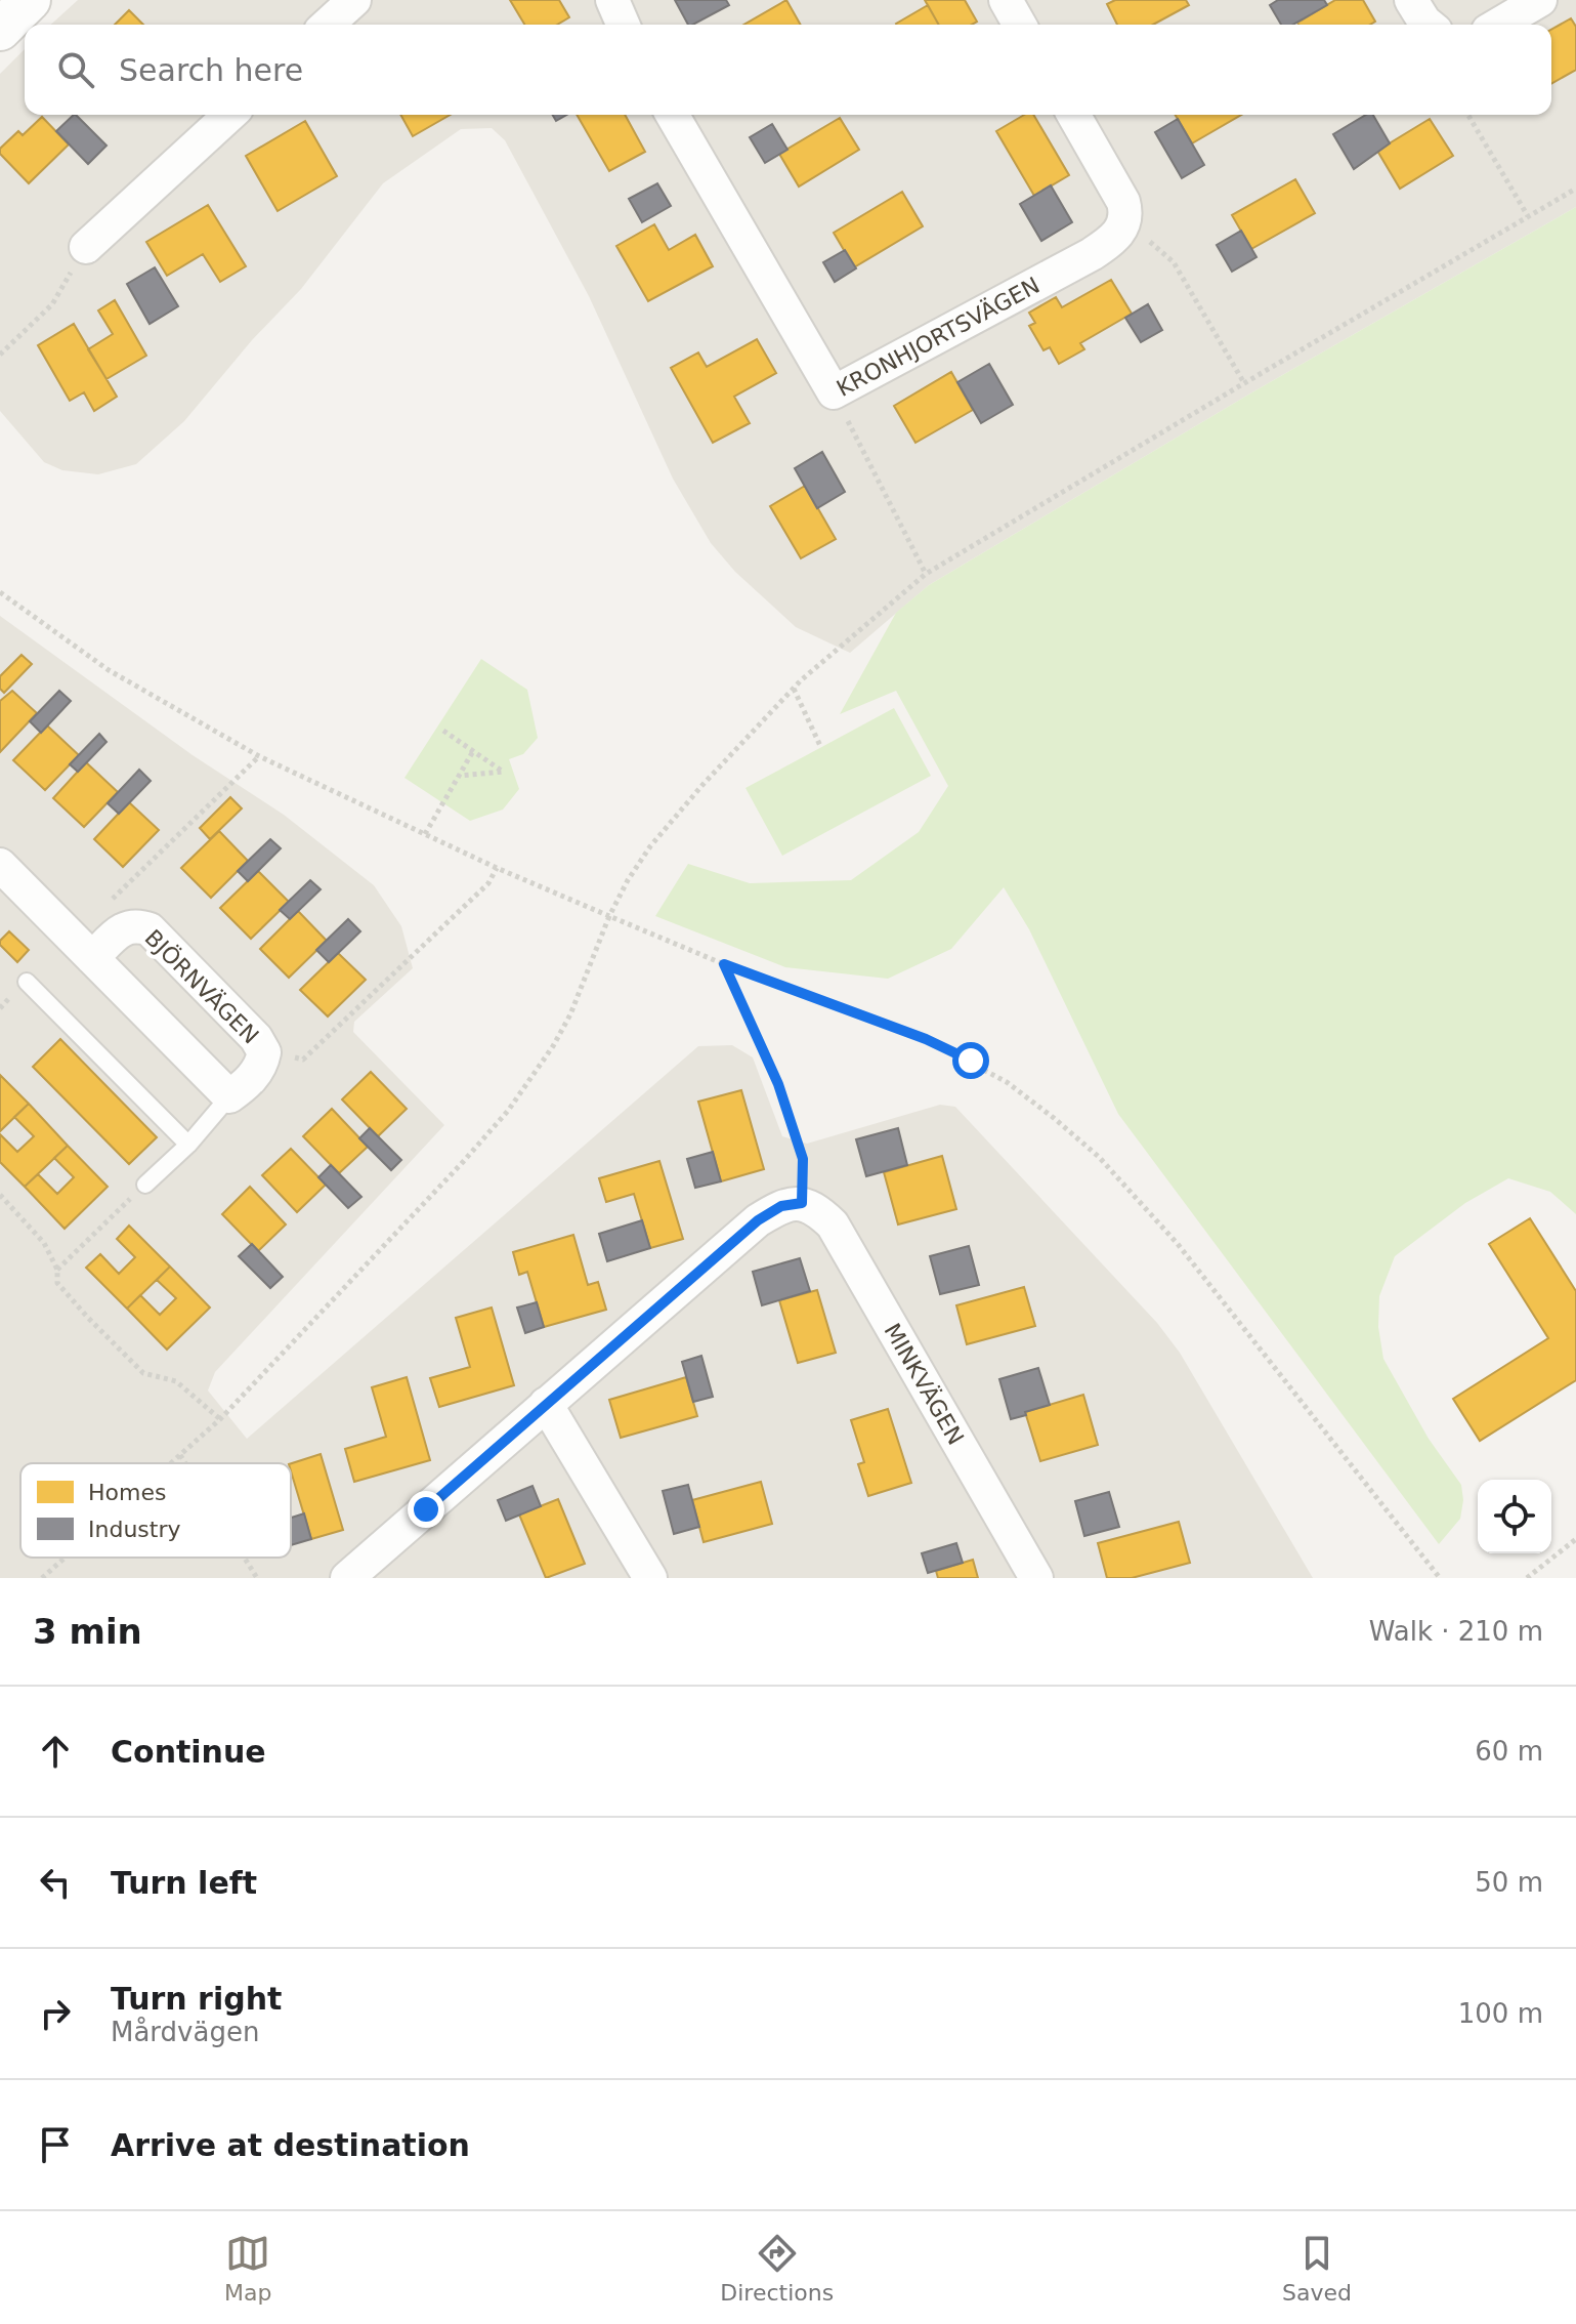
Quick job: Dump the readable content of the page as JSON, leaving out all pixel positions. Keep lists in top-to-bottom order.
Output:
{
  "streets": {
    "street": ["KRONHJORTSVÄGEN", "BJÖRNVÄGEN", "MINKVÄGEN"]
  },
  "legend": ["Homes", "Industry"],
  "page": {
    "search": "Search here",
    "heading": ["3 min", "Walk · 210 m"],
    "list": [
      ["Continue", "60 m"],
      ["Turn left", "50 m"],
      ["Turn right", "Mårdvägen", "100 m"],
      "Arrive at destination"
    ],
    "nav": ["Map", "Directions", "Saved"]
  }
}
